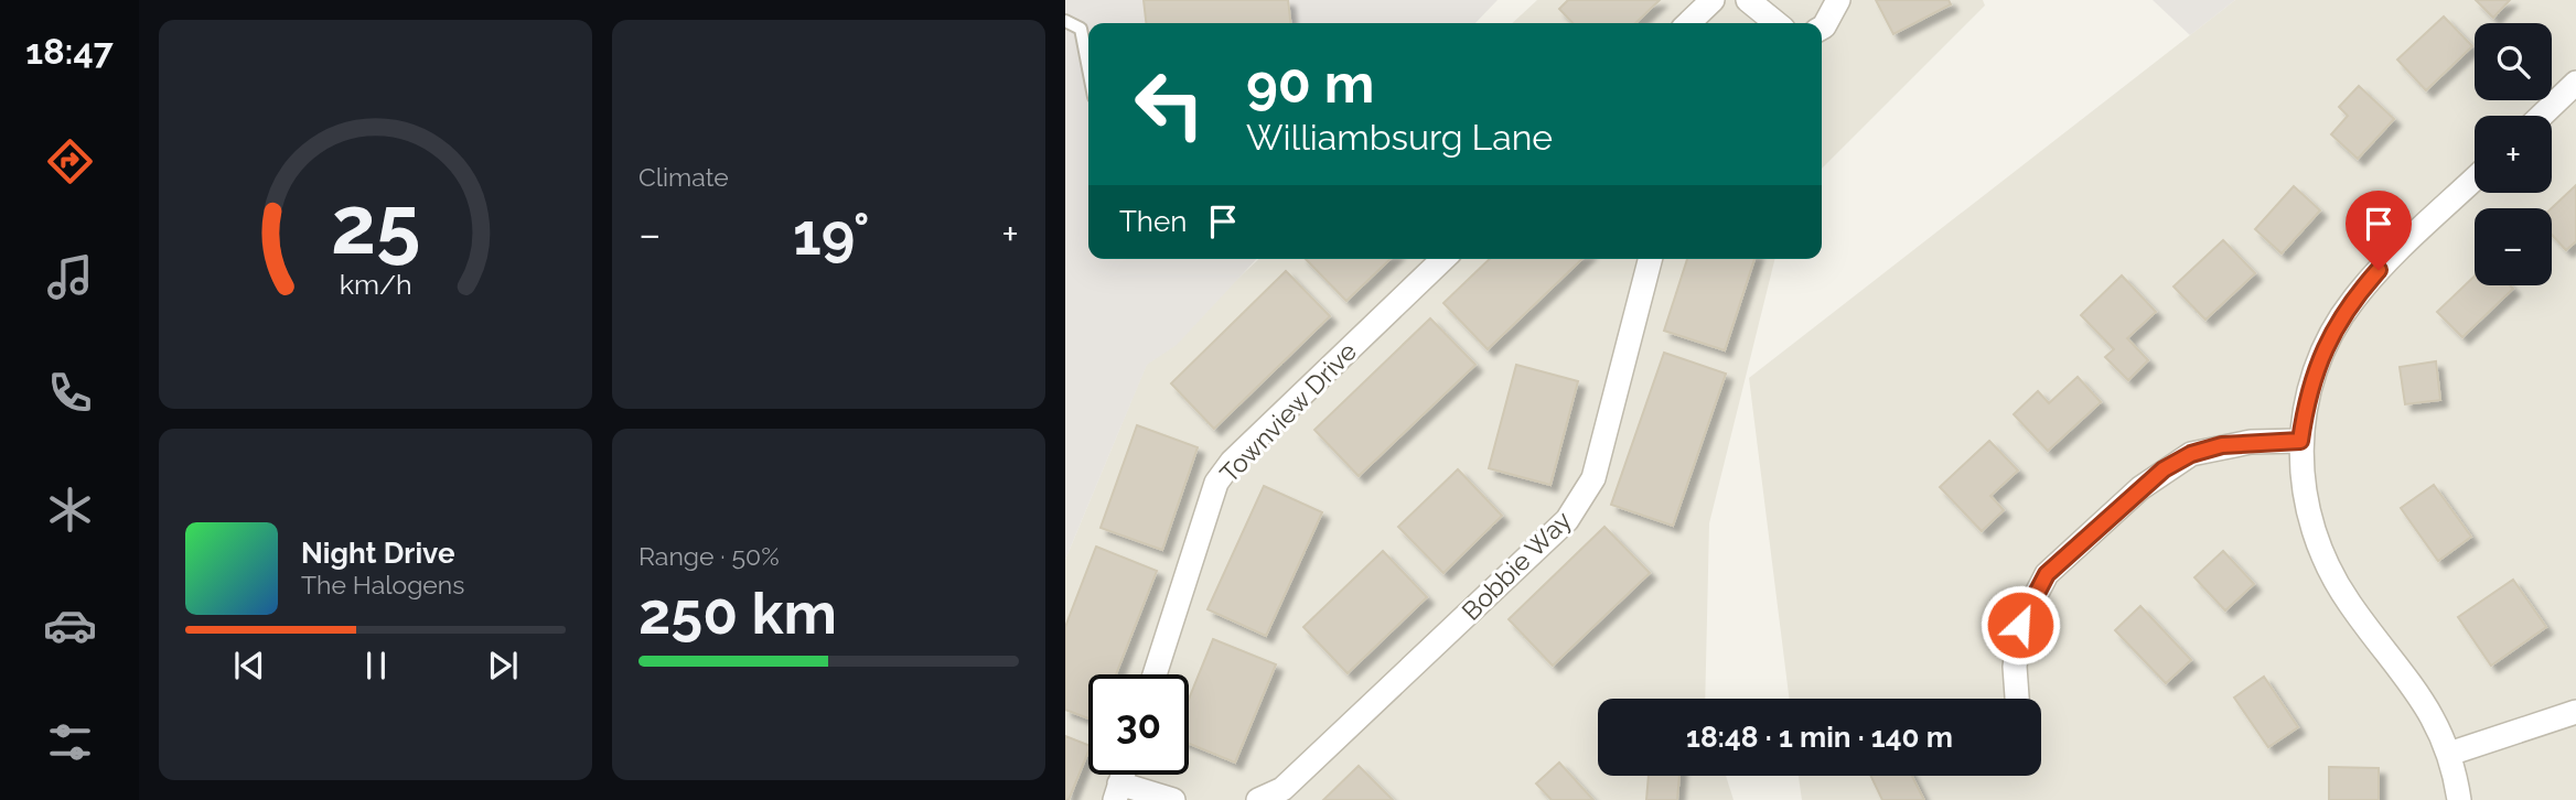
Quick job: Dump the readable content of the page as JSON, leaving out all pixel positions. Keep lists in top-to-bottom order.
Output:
{
  "streets": {
    "street": ["Townview Drive", "Bobbie Way"]
  },
  "page": {
    "tabs": "18:47",
    "tile": [
      "Climate",
      ["Range · 50%", "250 km"]
    ],
    "map_buttons": ["+", "−"],
    "turn": ["90 m", "Williambsurg Lane"],
    "then": "Then",
    "heat": ["−", "19°", "+"],
    "song": ["Night Drive", "The Halogens"],
    "limit": "30",
    "trip": "18:48 · 1 min · 140 m",
    "gauge": ["25", "km/h"]
  }
}
